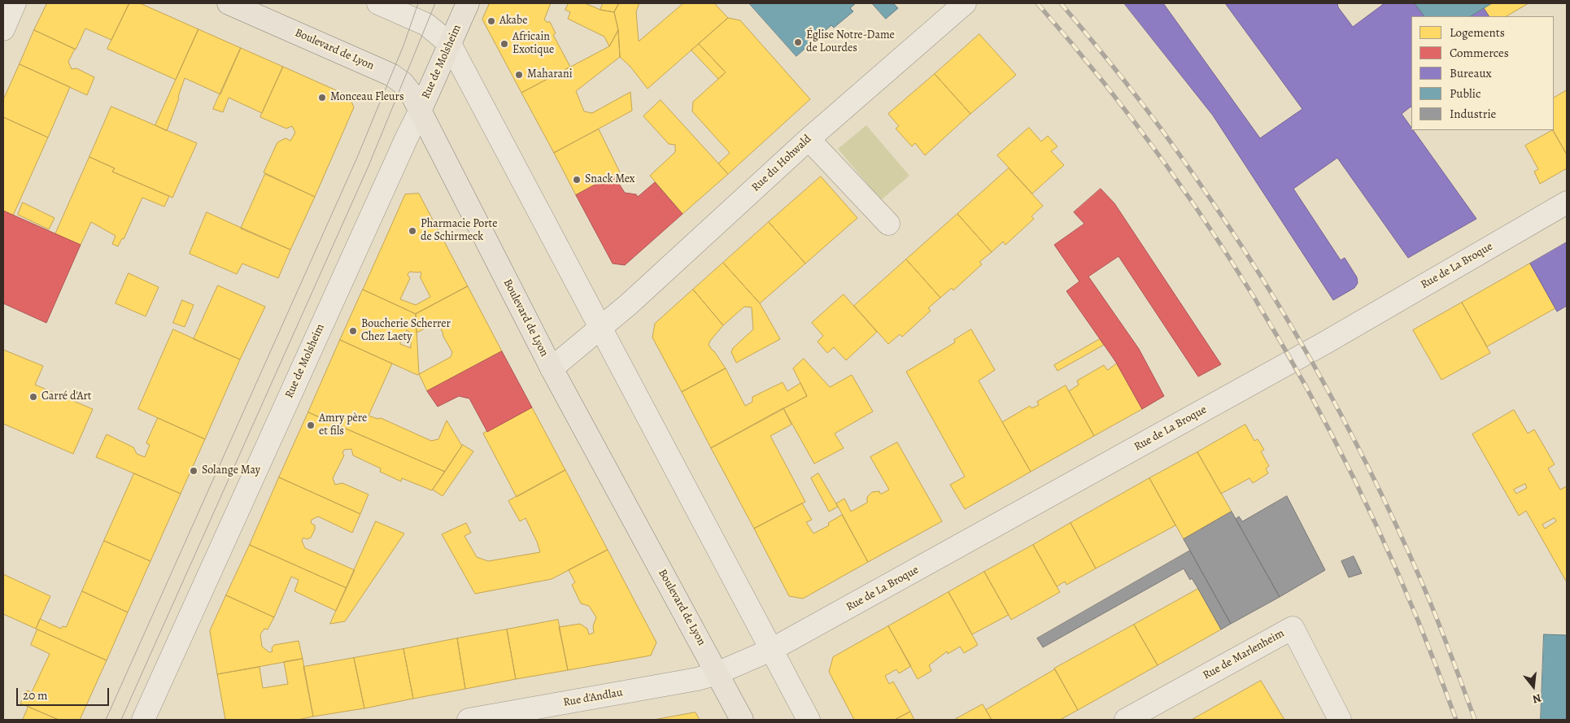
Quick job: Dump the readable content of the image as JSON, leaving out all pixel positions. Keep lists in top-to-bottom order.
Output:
{
  "streets": {
    "main road": ["Boulevard de Lyon", "Rue de Molsheim"],
    "street": [
      "Rue du Hohwald",
      "Rue de La Broque",
      "Rue de Marlenheim",
      "Rue d'Andlau"
    ]
  },
  "crossings": [
    ["Boulevard de Lyon", "Rue de Molsheim"],
    ["Boulevard de Lyon", "Rue du Hohwald"],
    ["Boulevard de Lyon", "Rue de La Broque"],
    ["Boulevard de Lyon", "Rue d'Andlau"],
    ["Rue de La Broque", "Rue d'Andlau"]
  ],
  "places": [
    "Akabe",
    "Église Notre-Dame de Lourdes",
    "Africain Exotique",
    "Maharani",
    "Monceau Fleurs",
    "Snack Mex",
    "Pharmacie Porte de Schirmeck",
    "Boucherie Scherrer Chez Laety",
    "Carré d'Art",
    "Amry père et fils",
    "Solange May"
  ],
  "legend": [
    "Logements",
    "Commerces",
    "Bureaux",
    "Public",
    "Industrie"
  ],
  "scale_bar": "20 m",
  "north": "bottom"
}
